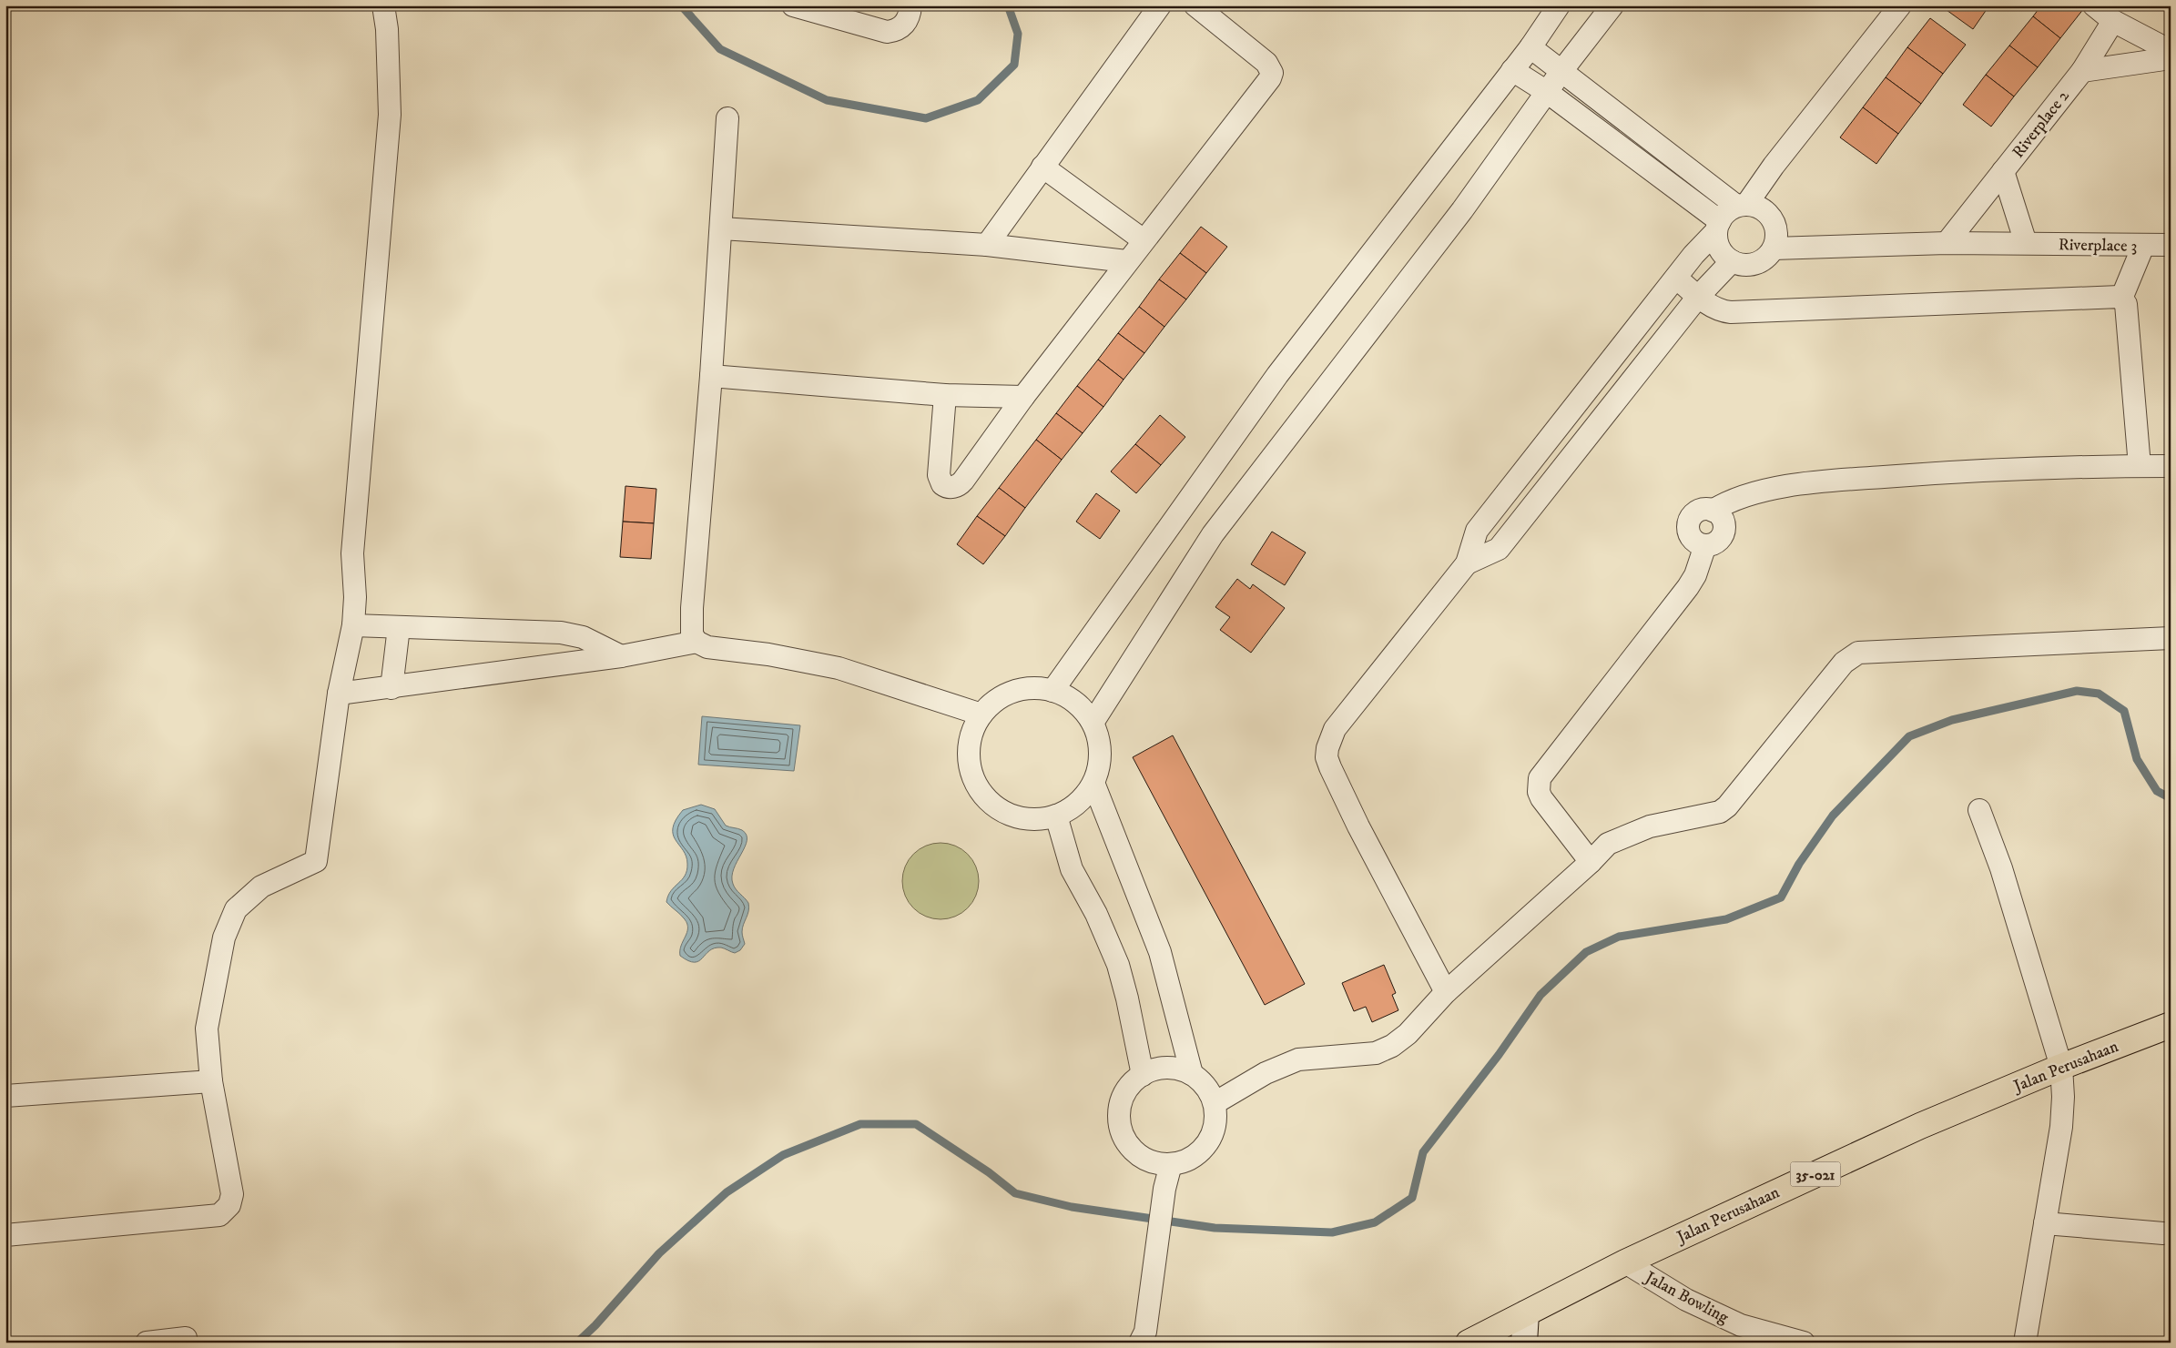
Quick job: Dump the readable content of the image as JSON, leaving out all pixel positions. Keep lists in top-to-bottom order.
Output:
{
  "streets": {
    "main road": ["Jalan Perusahaan", "35-021"],
    "street": ["Riverplace 2", "Riverplace 3", "Jalan Bowling"]
  },
  "crossings": [
    ["Riverplace 2", "Riverplace 3"],
    ["Jalan Perusahaan", "Jalan Bowling"]
  ]
}
